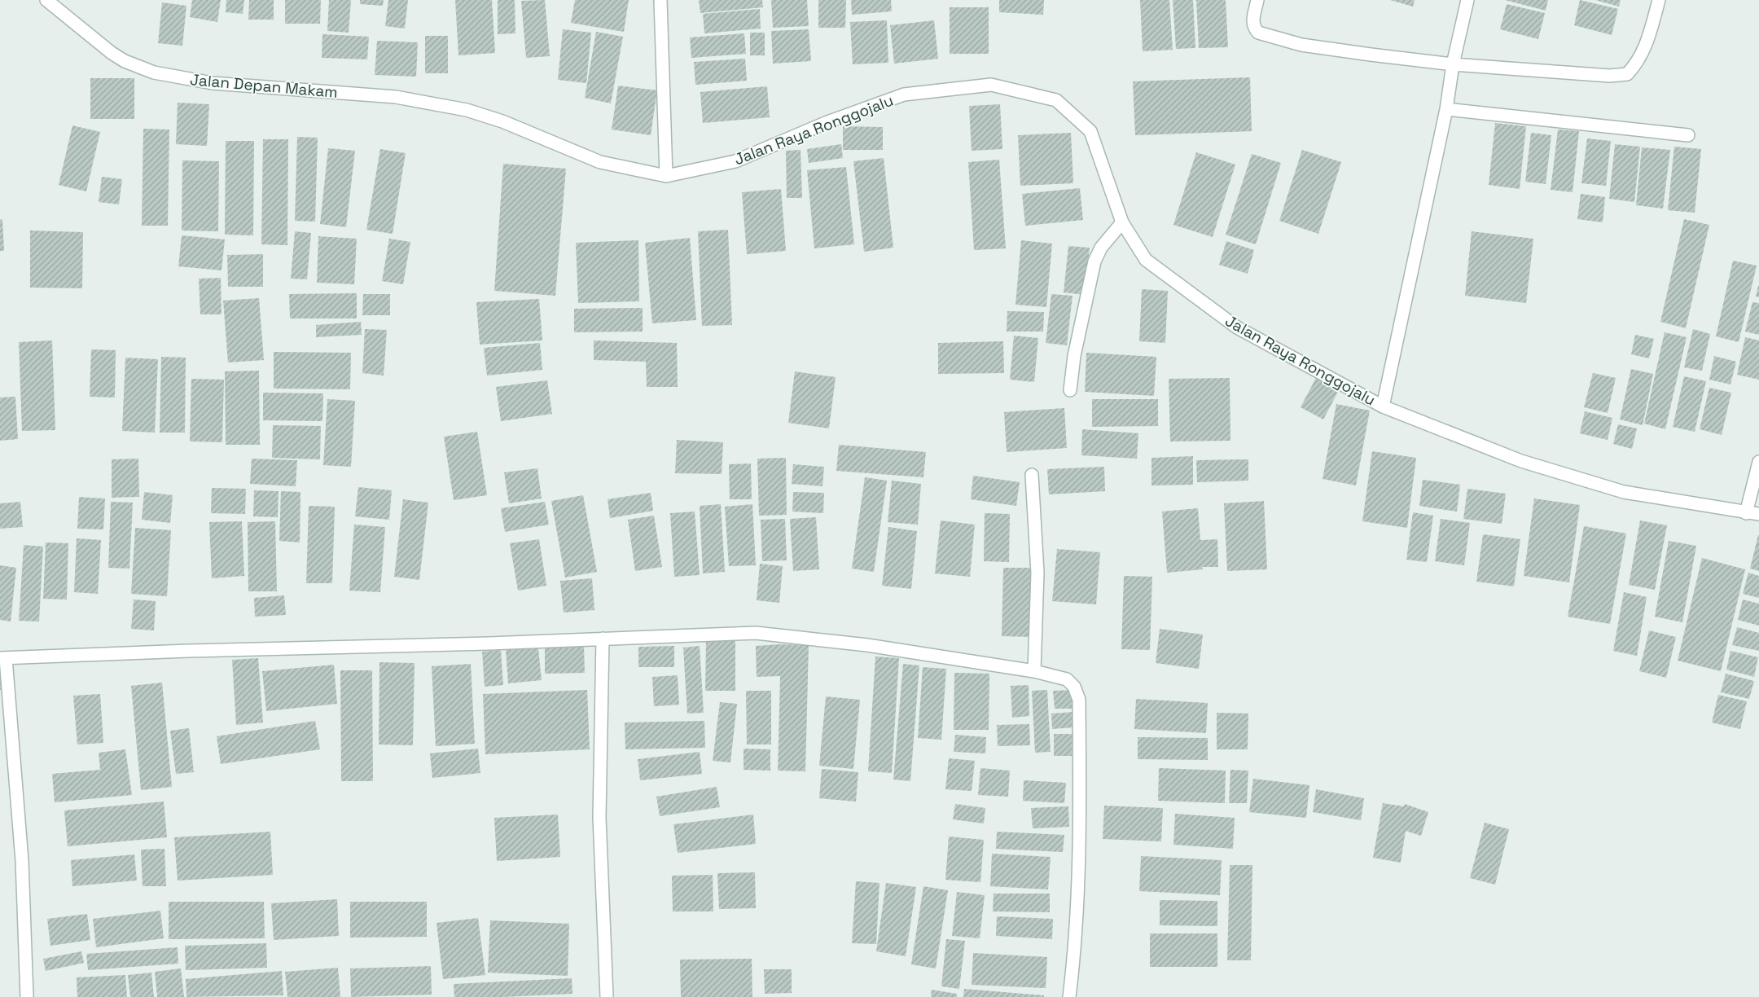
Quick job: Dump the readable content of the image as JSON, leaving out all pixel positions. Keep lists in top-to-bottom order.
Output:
{
  "streets": {
    "street": ["Jalan Depan Makam", "Jalan Raya Ronggojalu"]
  },
  "crossings": [
    ["Jalan Depan Makam", "Jalan Raya Ronggojalu"]
  ]
}
